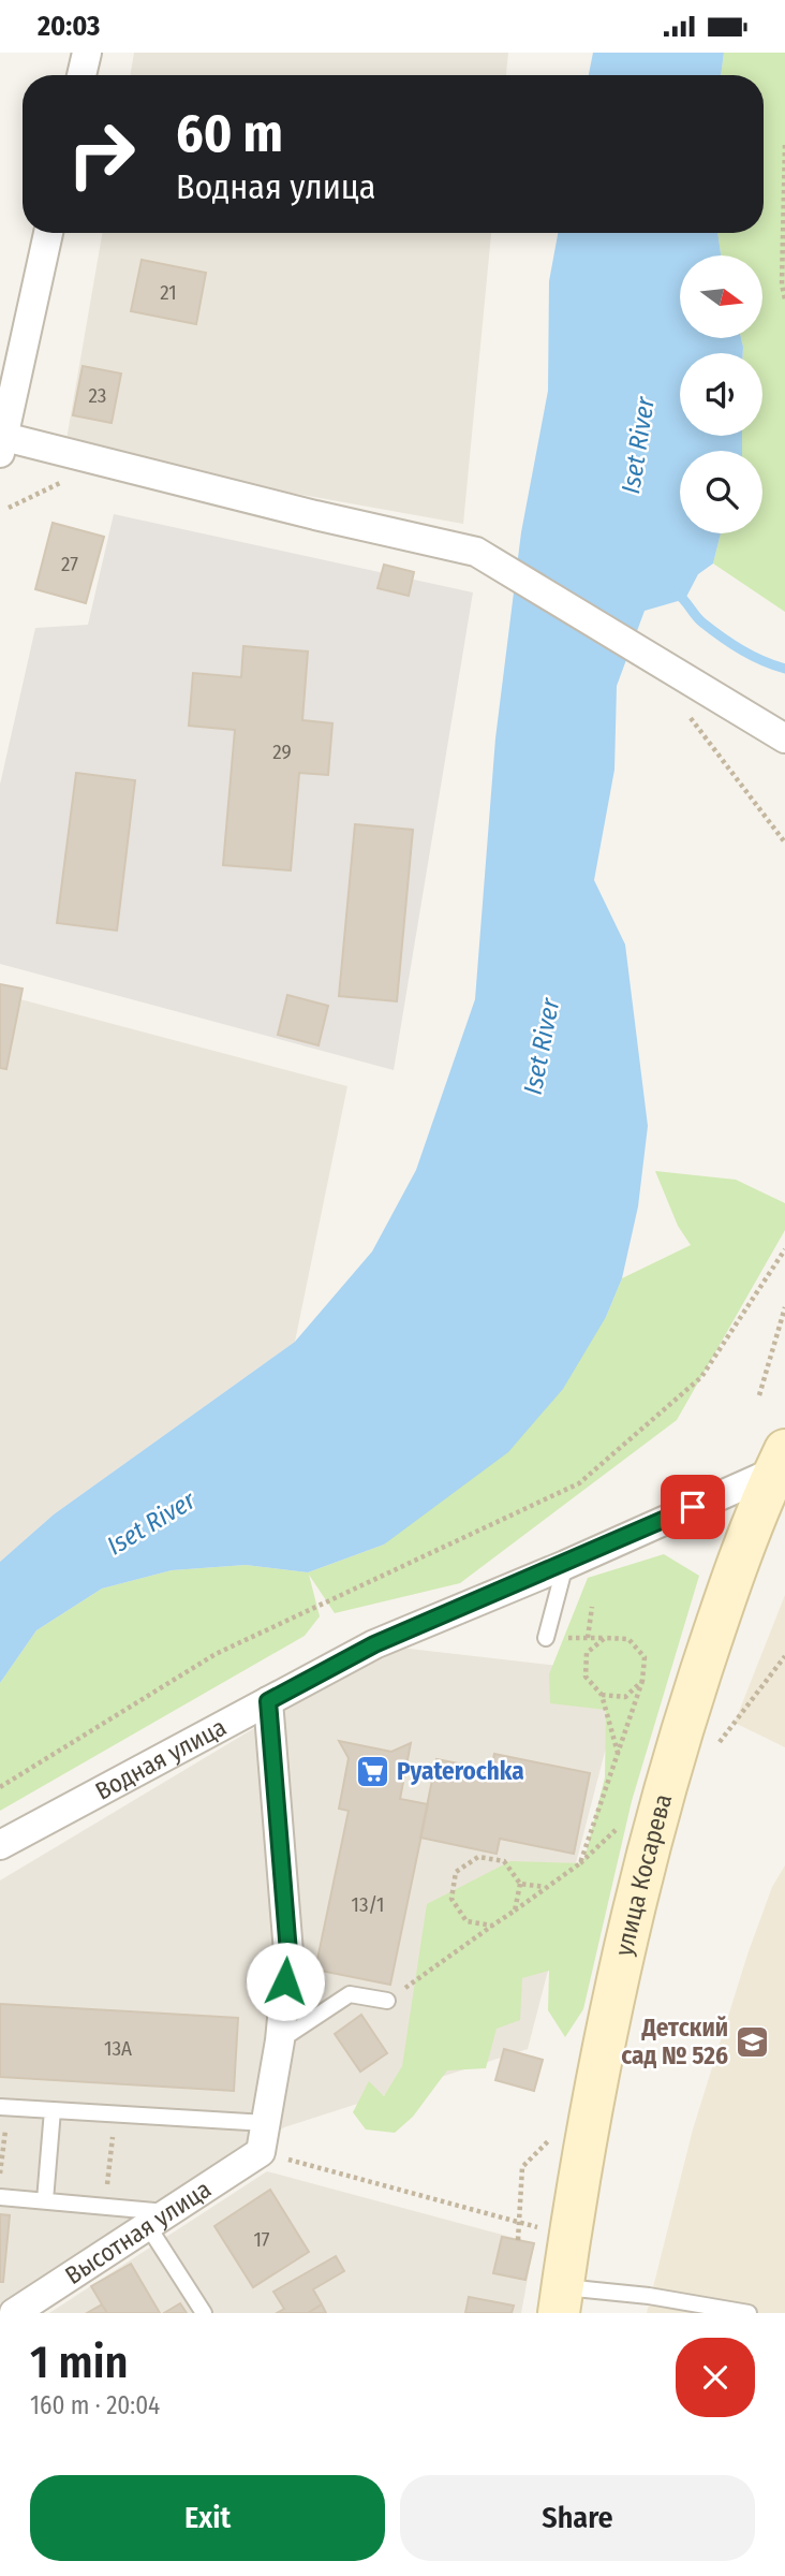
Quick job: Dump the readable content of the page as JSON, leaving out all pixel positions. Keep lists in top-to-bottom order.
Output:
{
  "streets": {
    "street": ["Водная улица", "улица Косарева", "Высотная улица"]
  },
  "crossings": [
    ["Водная улица", "улица Косарева"]
  ],
  "water": ["Iset River"],
  "places": {
    "supermarket": ["Pyaterochka"],
    "school or university": ["Детcкий сад № 526"]
  },
  "house_numbers": [
    "21",
    "23",
    "27",
    "29",
    "13/1",
    "13А",
    "17"
  ],
  "north": "right",
  "page": {
    "status": "20:03",
    "turn": ["60 m", "Водная улица"],
    "heading": ["1 min", "160 m · 20:04"],
    "buttons": ["Exit", "Share"]
  }
}
